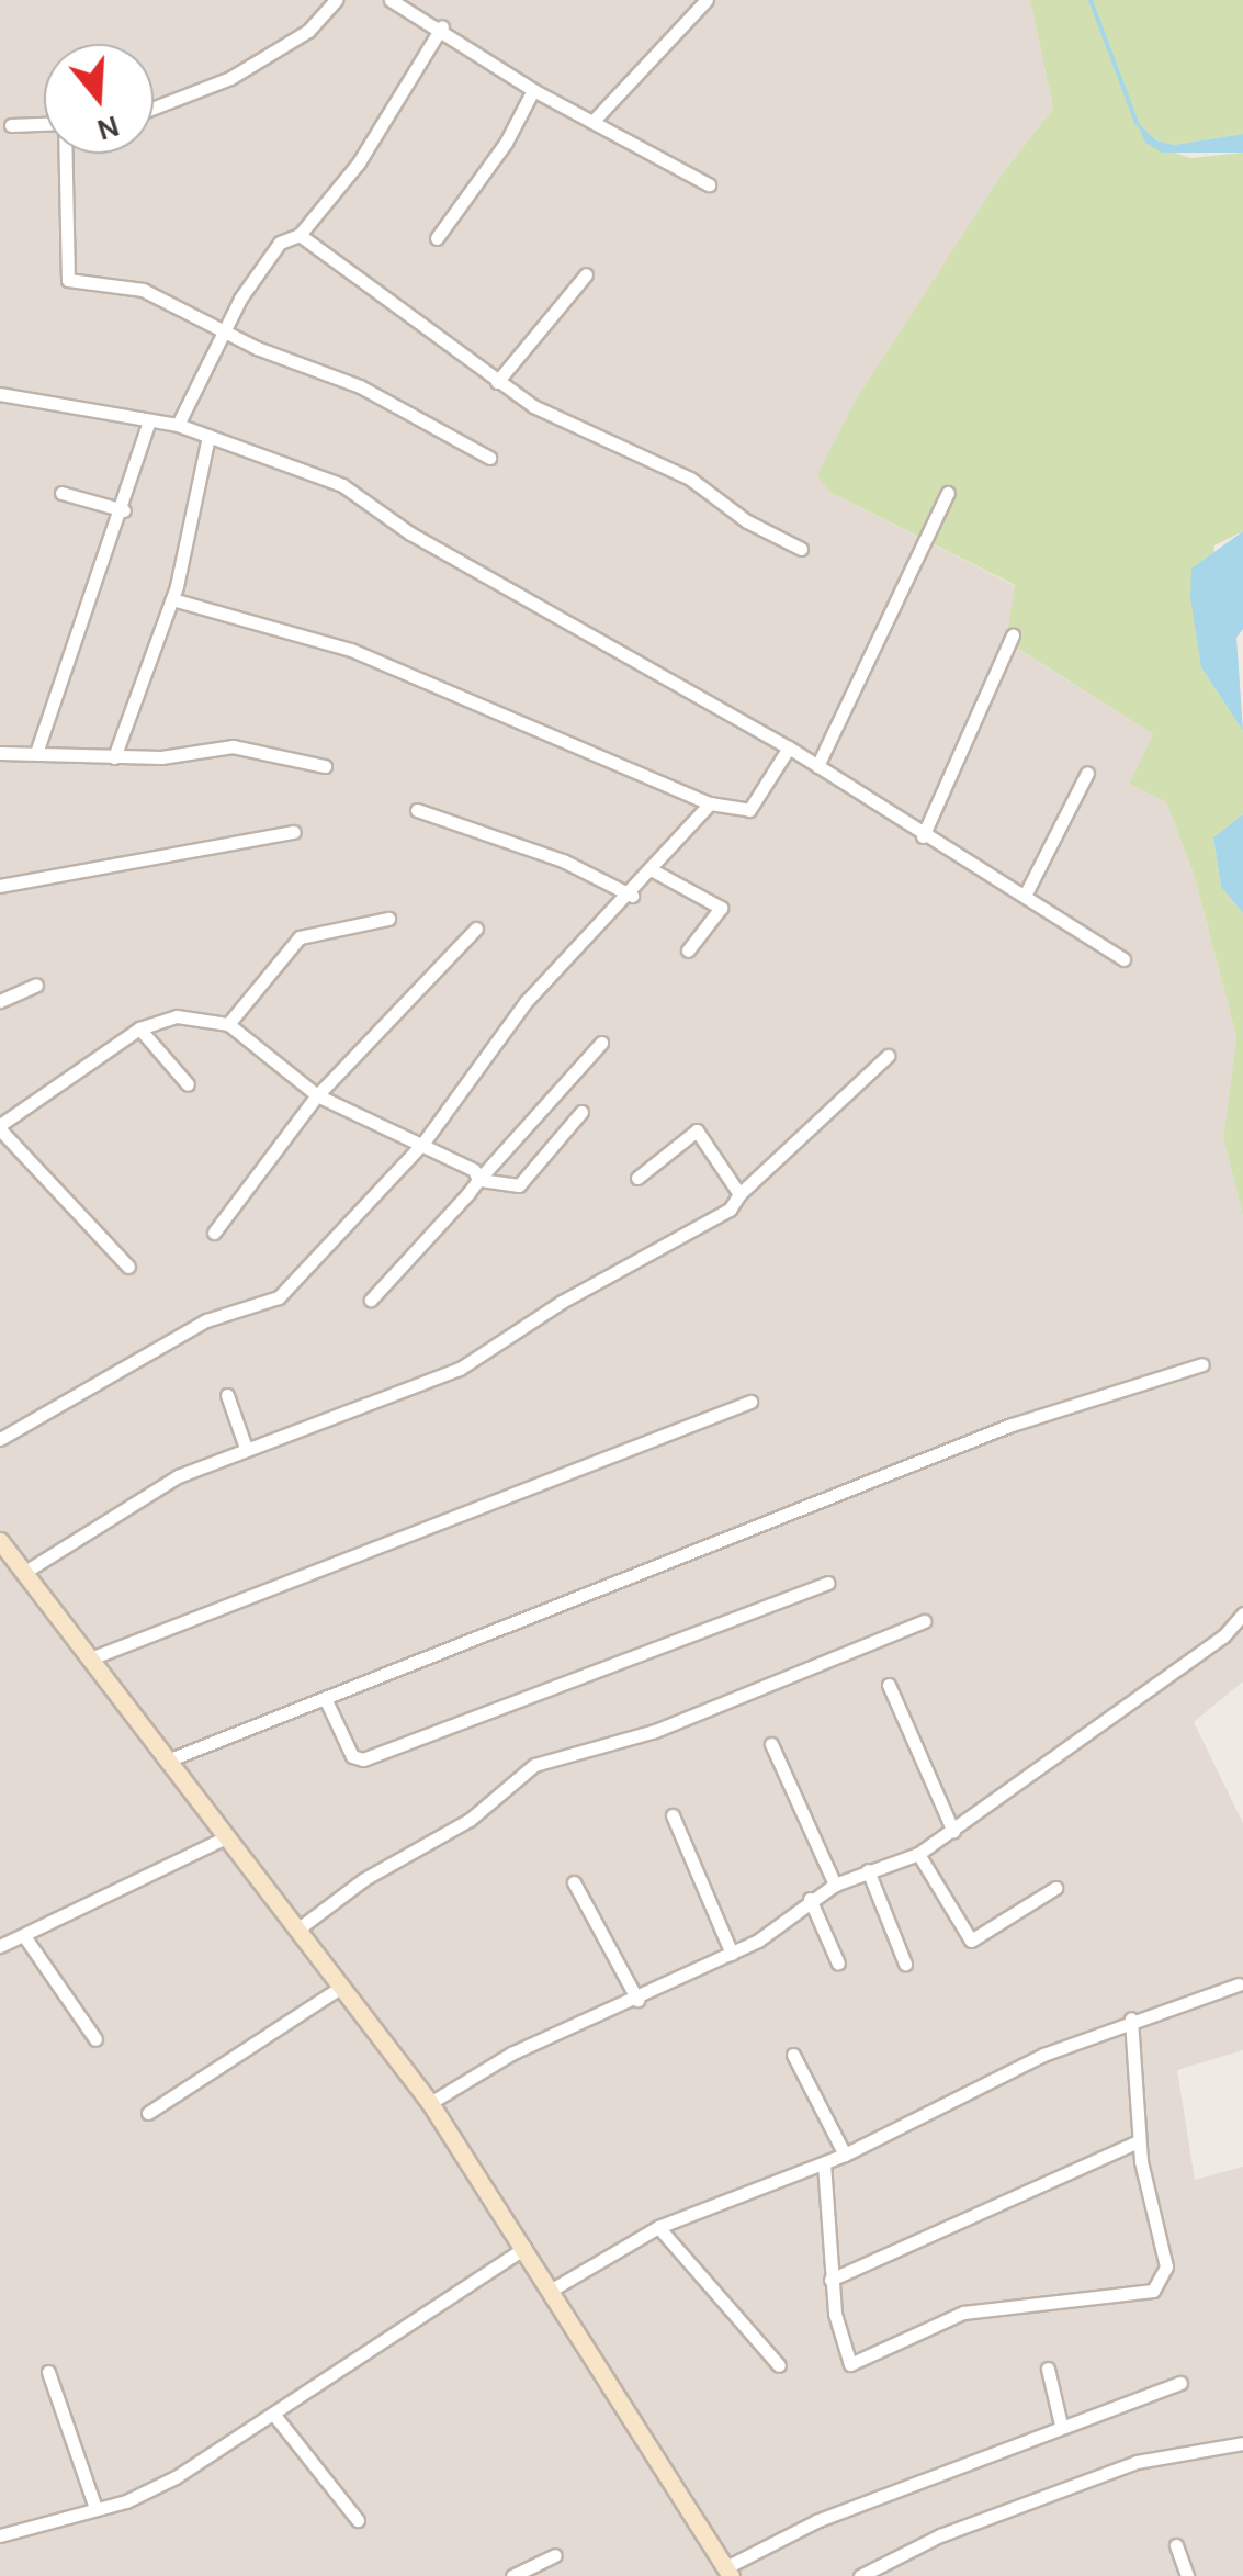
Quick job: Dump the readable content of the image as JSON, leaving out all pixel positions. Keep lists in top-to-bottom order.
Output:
{
  "north": "bottom"
}
